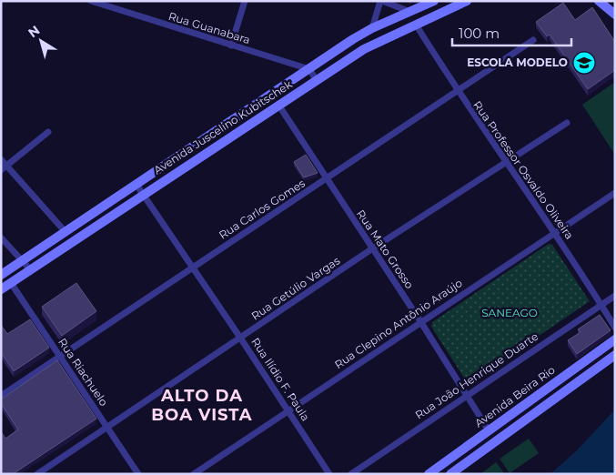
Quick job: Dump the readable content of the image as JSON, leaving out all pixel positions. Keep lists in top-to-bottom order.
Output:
{
  "streets": {
    "street": [
      "Rua Guanabara",
      "Avenida Juscelino Kubitschek",
      "Rua Professor Osvaldo Oliveira",
      "Rua Carlos Gomes",
      "Rua Mato Grosso",
      "Rua Getúlio Vargas",
      "Rua Clepino Antônio Araújo",
      "Rua Riachuelo",
      "Rua João Henrique Duarte",
      "Rua Ilídio F. Paula",
      "Avenida Beira Rio"
    ]
  },
  "crossings": [
    ["Rua Guanabara", "Avenida Juscelino Kubitschek"],
    ["Avenida Juscelino Kubitschek", "Rua Professor Osvaldo Oliveira"],
    ["Avenida Juscelino Kubitschek", "Rua Mato Grosso"],
    ["Avenida Juscelino Kubitschek", "Rua Riachuelo"],
    ["Avenida Juscelino Kubitschek", "Rua Ilídio F. Paula"],
    ["Rua Professor Osvaldo Oliveira", "Rua Carlos Gomes"],
    ["Rua Professor Osvaldo Oliveira", "Rua Getúlio Vargas"],
    ["Rua Professor Osvaldo Oliveira", "Rua Clepino Antônio Araújo"],
    ["Rua Professor Osvaldo Oliveira", "Rua João Henrique Duarte"],
    ["Rua Carlos Gomes", "Rua Mato Grosso"],
    ["Rua Carlos Gomes", "Rua Riachuelo"],
    ["Rua Carlos Gomes", "Rua Ilídio F. Paula"],
    ["Rua Mato Grosso", "Rua Getúlio Vargas"],
    ["Rua Mato Grosso", "Rua Clepino Antônio Araújo"],
    ["Rua Mato Grosso", "Rua João Henrique Duarte"],
    ["Rua Mato Grosso", "Avenida Beira Rio"],
    ["Rua Getúlio Vargas", "Rua Riachuelo"],
    ["Rua Getúlio Vargas", "Rua Ilídio F. Paula"],
    ["Rua Clepino Antônio Araújo", "Rua Ilídio F. Paula"]
  ],
  "districts": ["ALTO DA BOA VISTA"],
  "parks": ["SANEAGO"],
  "places": {
    "school or university": ["ESCOLA MODELO"]
  },
  "scale_bar": "100 m",
  "north": "top left"
}
